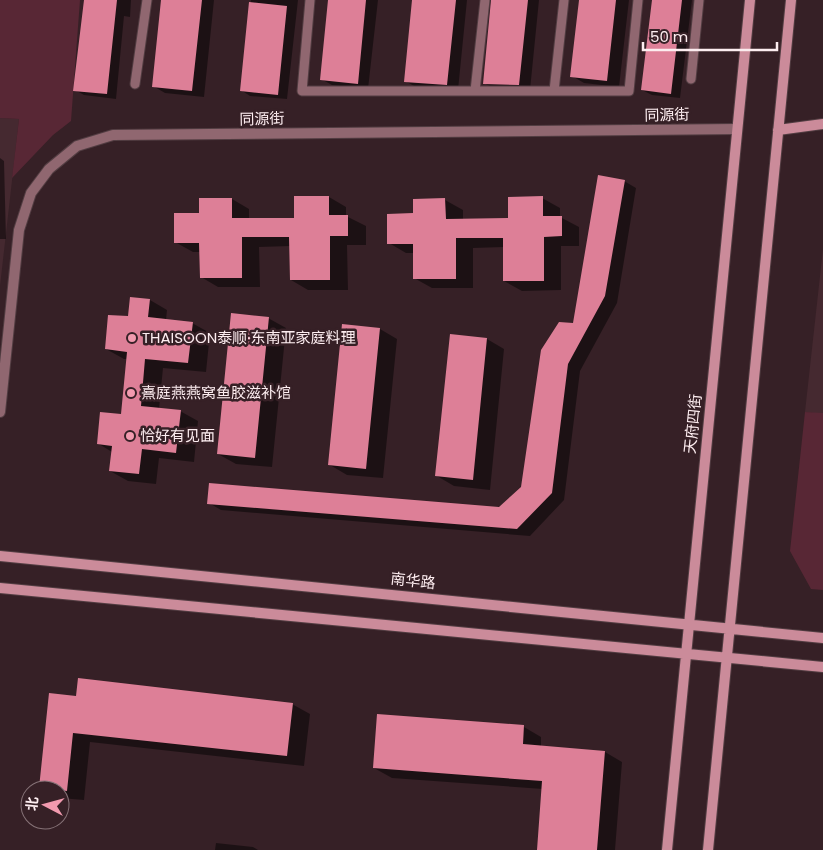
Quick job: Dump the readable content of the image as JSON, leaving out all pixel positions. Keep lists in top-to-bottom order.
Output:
{
  "streets": {
    "main road": ["天府四街", "南华路"],
    "street": ["同源街"]
  },
  "crossings": [
    ["同源街", "天府四街"],
    ["天府四街", "南华路"]
  ],
  "places": ["THAISOON泰顺·东南亚家庭料理", "熹庭燕燕窝鱼胶滋补馆", "恰好有见面"],
  "scale_bar": "50 m",
  "north": "left"
}
